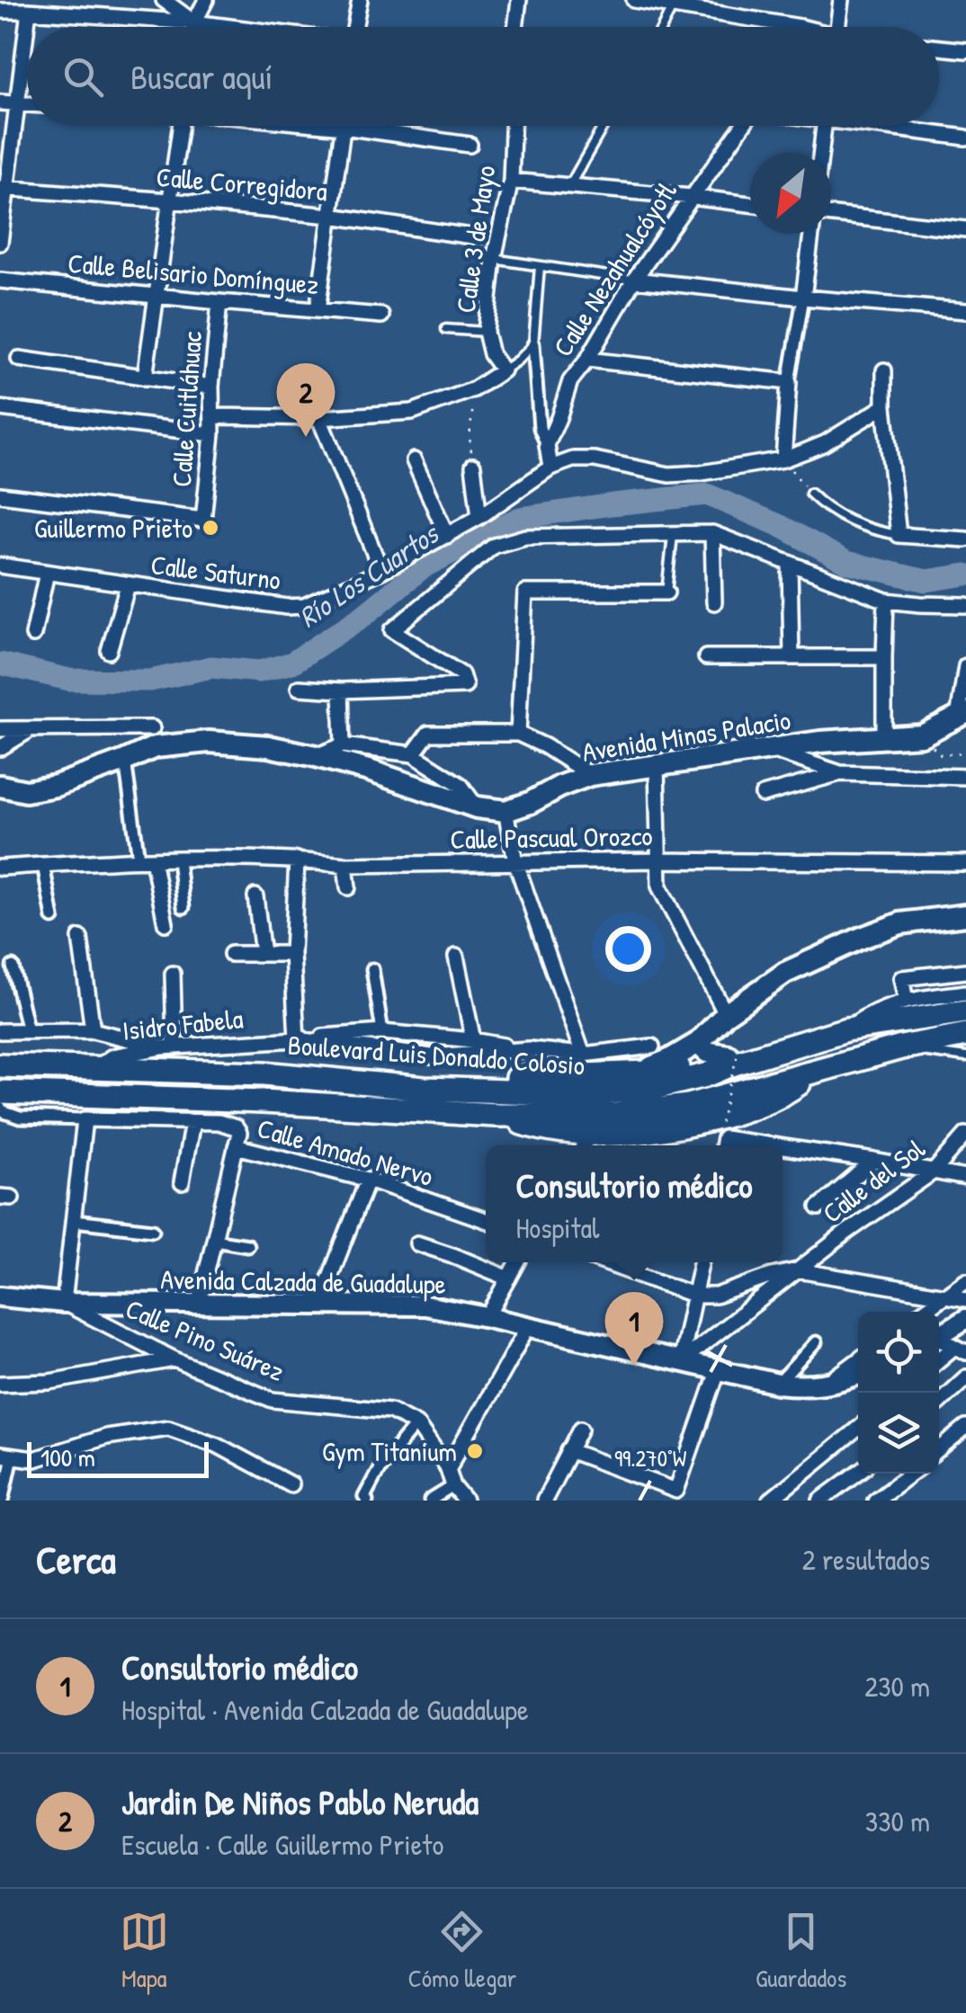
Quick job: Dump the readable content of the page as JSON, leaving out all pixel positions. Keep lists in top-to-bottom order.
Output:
{
  "streets": {
    "highway": ["Boulevard Luis Donaldo Colosio"],
    "main road": ["Avenida Minas Palacio"],
    "street": [
      "Calle Corregidora",
      "Calle 3 de Mayo",
      "Calle Nezahualcóyotl",
      "Calle Belisario Domínguez",
      "Calle Cuitláhuac",
      "Calle Saturno",
      "Calle Pascual Orozco",
      "Isidro Fabela",
      "Calle Amado Nervo",
      "Calle del Sol",
      "Avenida Calzada de Guadalupe",
      "Calle Pino Suárez"
    ]
  },
  "crossings": [
    ["Calle Belisario Domínguez", "Calle Cuitláhuac"],
    ["Isidro Fabela", "Boulevard Luis Donaldo Colosio"],
    ["Calle del Sol", "Avenida Calzada de Guadalupe"],
    ["Avenida Calzada de Guadalupe", "Calle Pino Suárez"]
  ],
  "water": ["Río Los Cuartos"],
  "places": ["Guillermo Prieto", "Gym Titanium"],
  "scale_bar": "100 m",
  "north": "bottom left",
  "page": {
    "search": "Buscar aquí",
    "pins": ["2", "1"],
    "popup": ["Consultorio médico", "Hospital"],
    "scale": "100 m",
    "heading": ["Cerca", "2 resultados"],
    "list": [
      {
        "mark": "1",
        "name": "Consultorio médico",
        "note": "Hospital · Avenida Calzada de Guadalupe",
        "value": "230 m"
      },
      {
        "mark": "2",
        "name": "Jardin De Niños Pablo Neruda",
        "note": "Escuela · Calle Guillermo Prieto",
        "value": "330 m"
      }
    ],
    "nav": ["Mapa", "Cómo llegar", "Guardados"]
  },
  "coordinates": ["99.270°W"]
}
